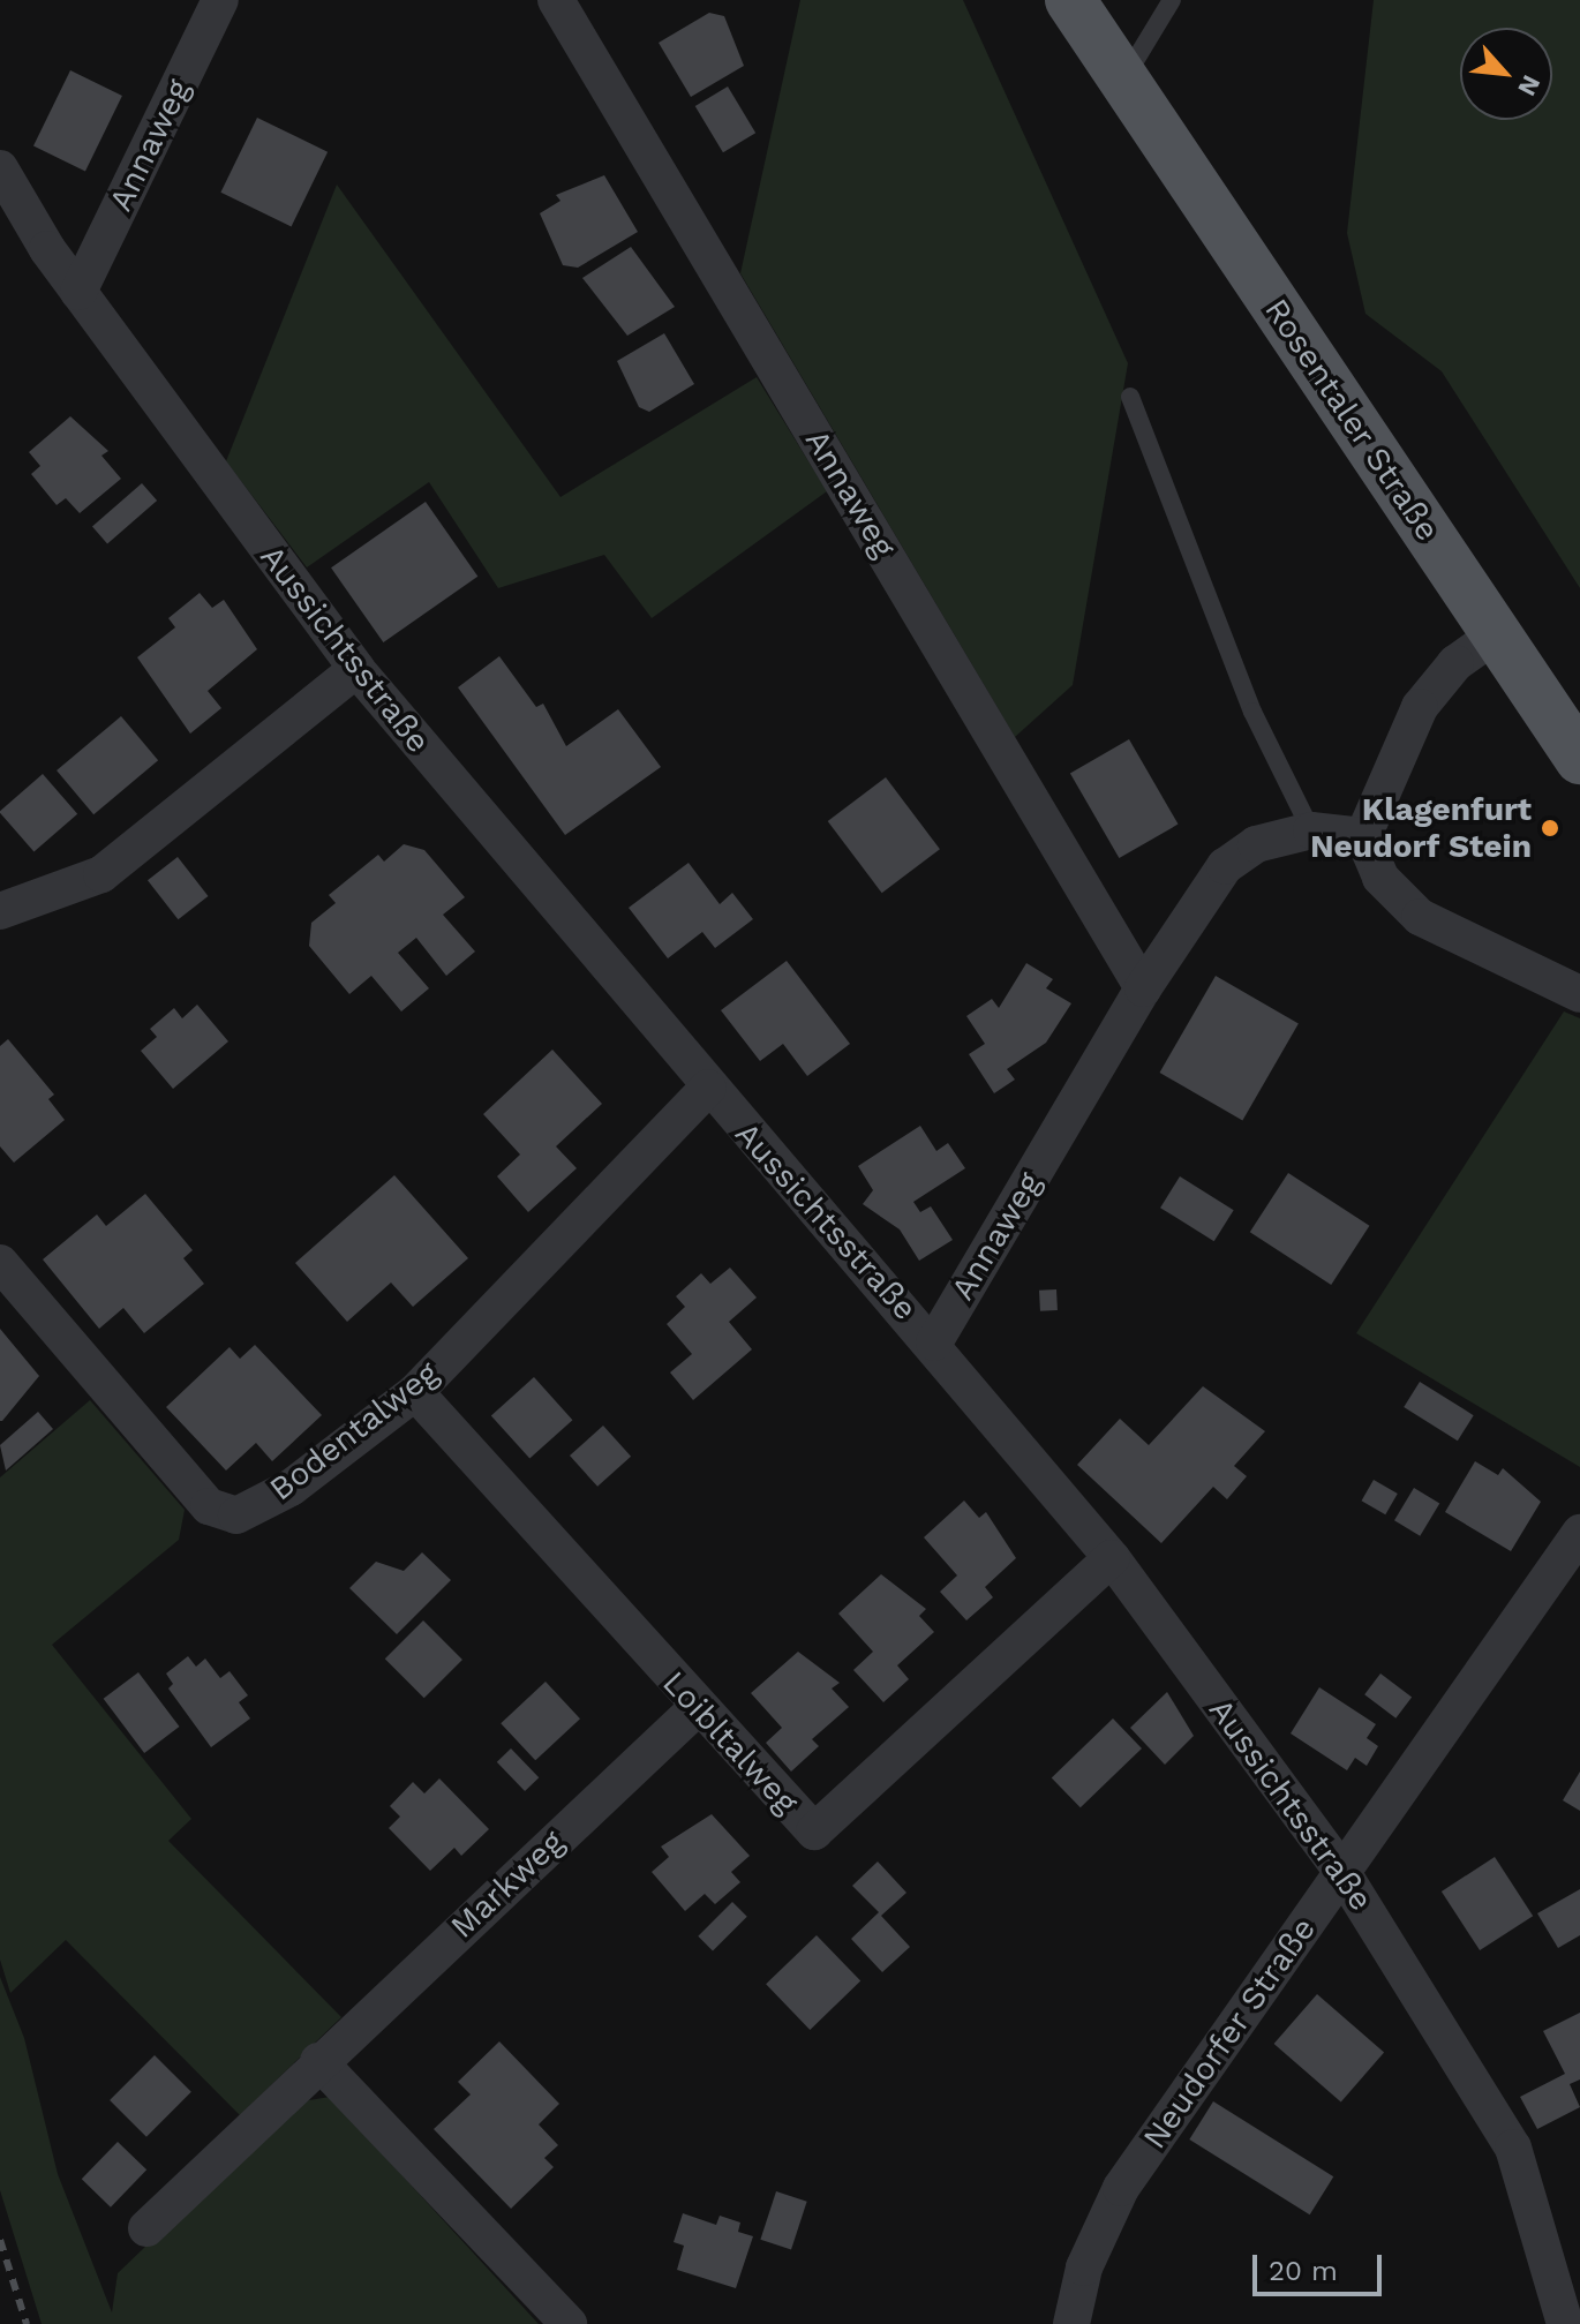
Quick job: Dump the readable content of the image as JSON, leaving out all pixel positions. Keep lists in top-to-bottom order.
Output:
{
  "streets": {
    "main road": ["Rosentaler Straße"],
    "street": [
      "Annaweg",
      "Aussichtsstraße",
      "Bodentalweg",
      "Loibltalweg",
      "Markweg",
      "Neudorfer Straße"
    ]
  },
  "crossings": [
    ["Annaweg", "Aussichtsstraße"],
    ["Aussichtsstraße", "Bodentalweg"],
    ["Aussichtsstraße", "Loibltalweg"],
    ["Aussichtsstraße", "Neudorfer Straße"],
    ["Bodentalweg", "Loibltalweg"],
    ["Loibltalweg", "Markweg"]
  ],
  "places": ["Klagenfurt Neudorf Stein"],
  "scale_bar": "20 m",
  "north": "bottom right"
}
